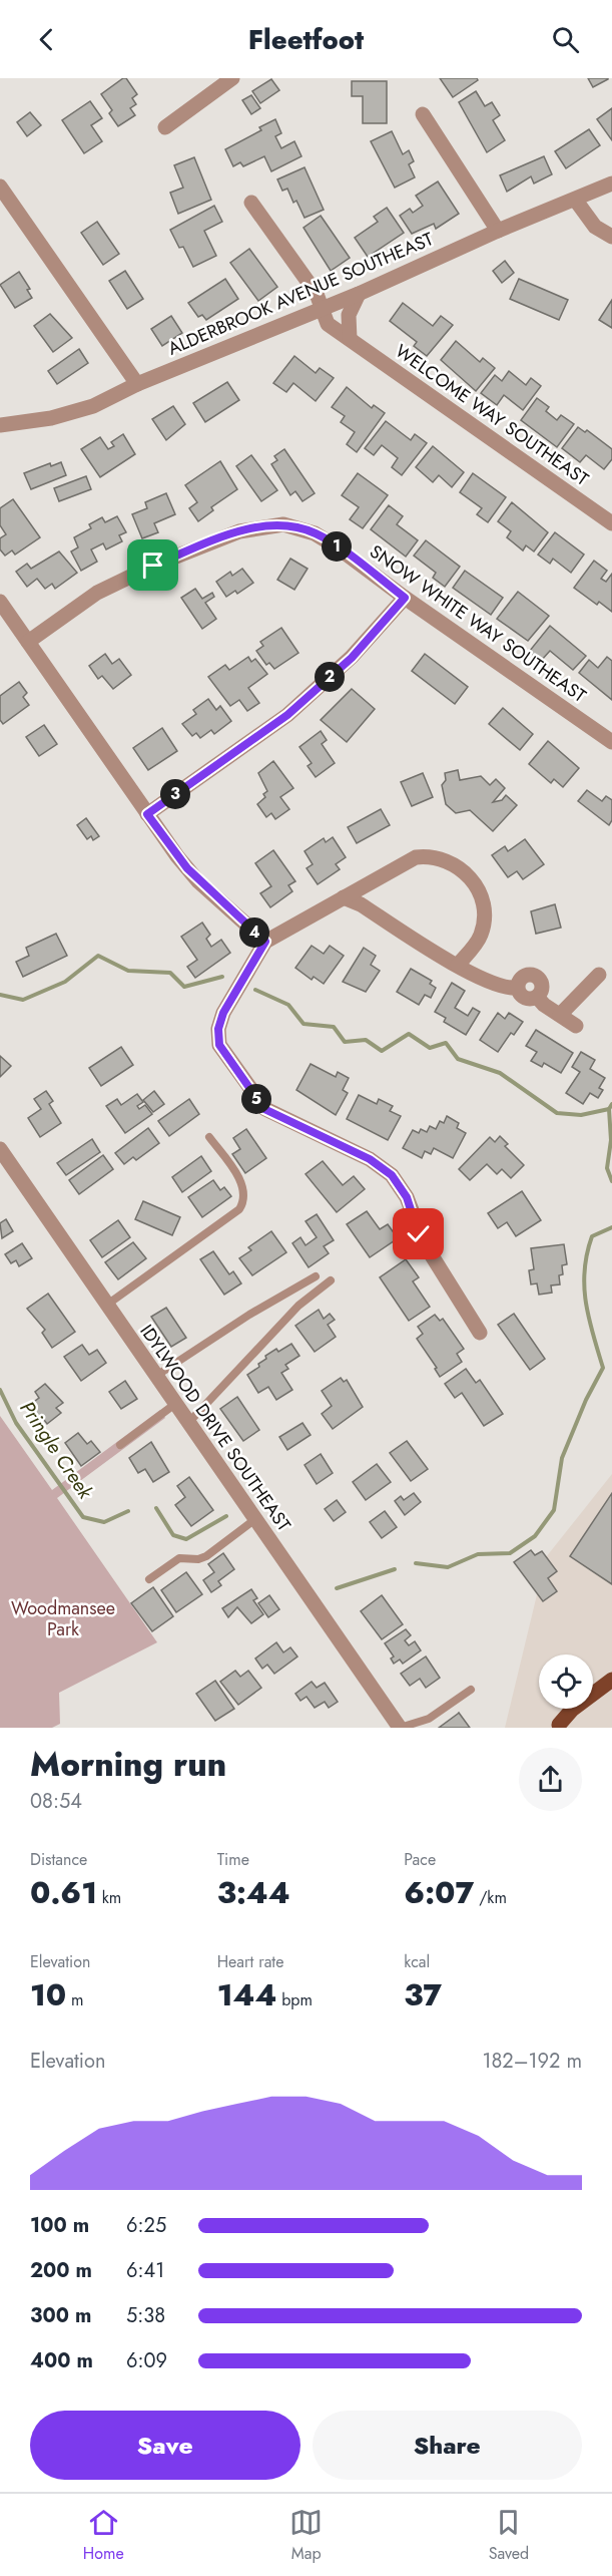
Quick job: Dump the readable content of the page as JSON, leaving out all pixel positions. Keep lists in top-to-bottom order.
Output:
{
  "streets": {
    "street": [
      "ALDERBROOK AVENUE SOUTHEAST",
      "WELCOME WAY SOUTHEAST",
      "SNOW WHITE WAY SOUTHEAST",
      "IDYLWOOD DRIVE SOUTHEAST"
    ]
  },
  "crossings": [
    ["ALDERBROOK AVENUE SOUTHEAST", "WELCOME WAY SOUTHEAST"]
  ],
  "water": ["Pringle Creek"],
  "parks": ["Woodmansee Park"],
  "page": {
    "header": "Fleetfoot",
    "pins": [
      "1",
      "2",
      "3",
      "4",
      "5"
    ],
    "heading": ["Morning run", "08:54"],
    "stats": [
      ["Distance", "0.61 km"],
      ["Time", "3:44"],
      ["Pace", "6:07 /km"],
      ["Elevation", "10 m"],
      ["Heart rate", "144 bpm"],
      ["kcal", "37"]
    ],
    "chart": ["Elevation", "182–192 m"],
    "list": [
      {
        "name": "100 m",
        "note": "6:25"
      },
      {
        "name": "200 m",
        "note": "6:41"
      },
      {
        "name": "300 m",
        "note": "5:38"
      },
      {
        "name": "400 m",
        "note": "6:09"
      }
    ],
    "buttons": ["Save", "Share"],
    "tabs": ["Home", "Map", "Saved"]
  }
}
